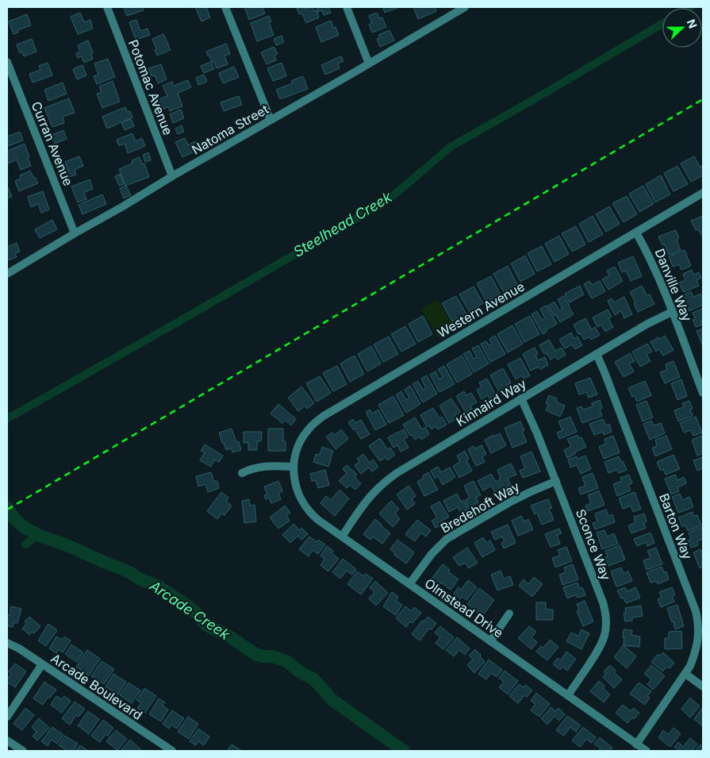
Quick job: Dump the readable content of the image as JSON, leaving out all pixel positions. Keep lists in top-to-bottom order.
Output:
{
  "streets": {
    "street": [
      "Potomac Avenue",
      "Natoma Street",
      "Curran Avenue",
      "Danville Way",
      "Western Avenue",
      "Kinnaird Way",
      "Bredehoft Way",
      "Barton Way",
      "Sconce Way",
      "Olmstead Drive",
      "Arcade Boulevard"
    ]
  },
  "crossings": [
    ["Potomac Avenue", "Natoma Street"],
    ["Natoma Street", "Curran Avenue"],
    ["Danville Way", "Western Avenue"],
    ["Danville Way", "Kinnaird Way"],
    ["Western Avenue", "Olmstead Drive"],
    ["Kinnaird Way", "Barton Way"],
    ["Kinnaird Way", "Sconce Way"],
    ["Kinnaird Way", "Olmstead Drive"],
    ["Bredehoft Way", "Sconce Way"],
    ["Bredehoft Way", "Olmstead Drive"],
    ["Barton Way", "Olmstead Drive"],
    ["Sconce Way", "Olmstead Drive"]
  ],
  "water": ["Steelhead Creek", "Arcade Creek"],
  "north": "right"
}
